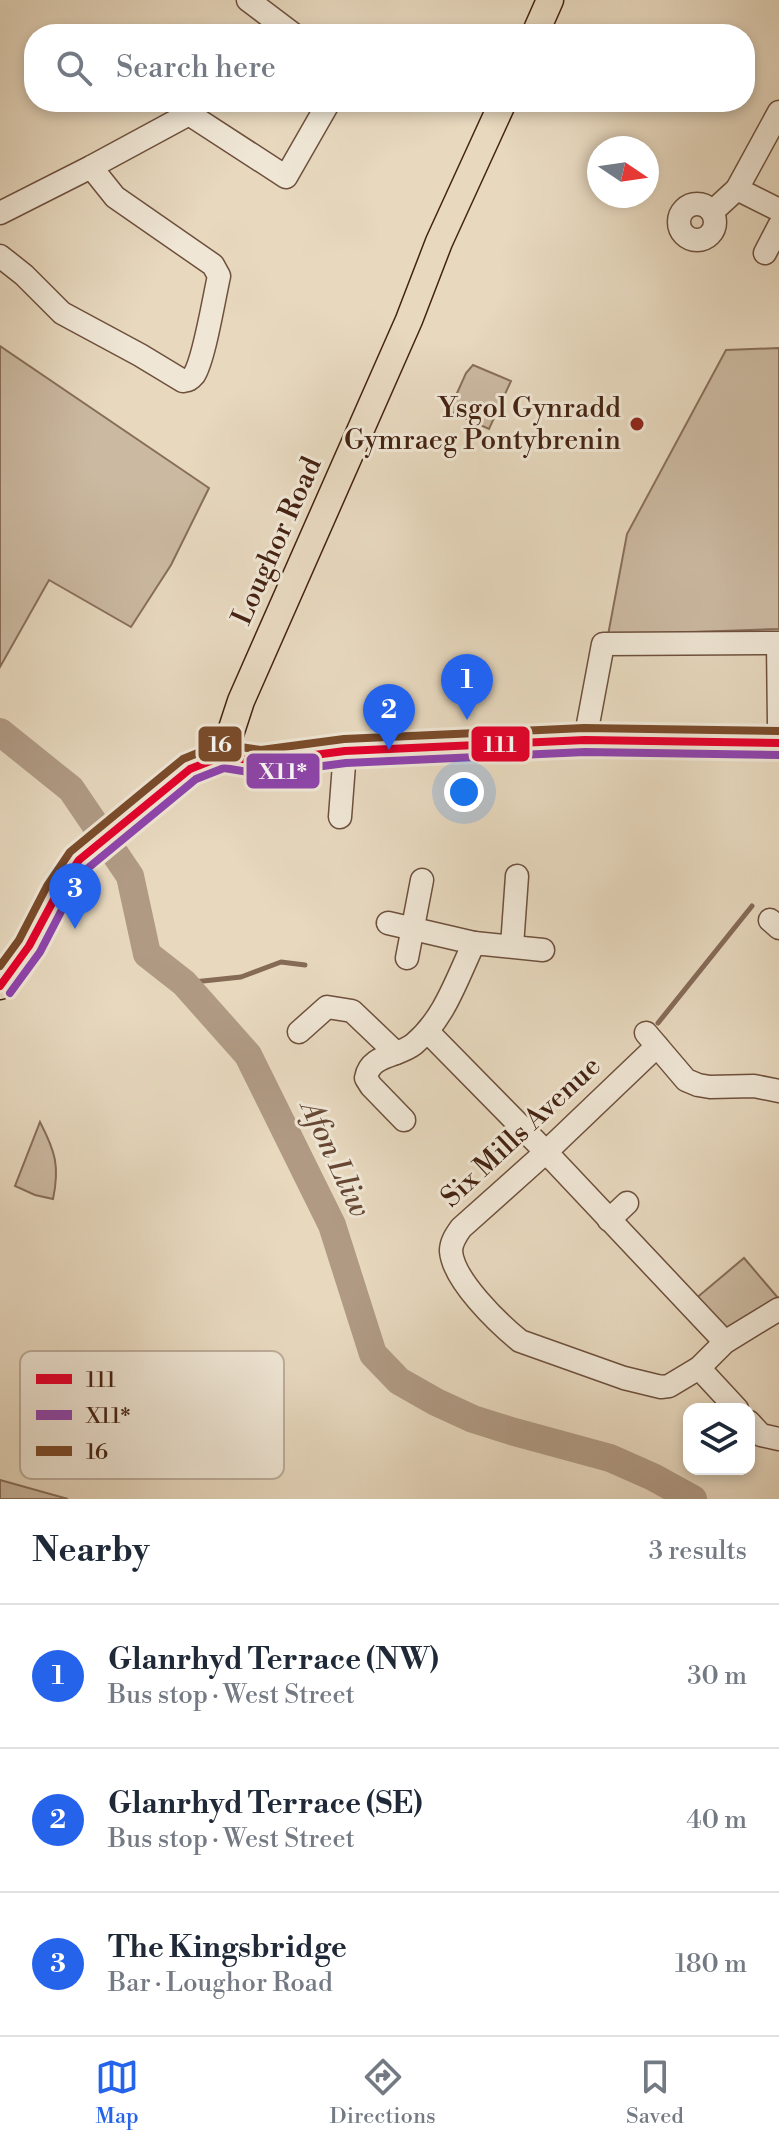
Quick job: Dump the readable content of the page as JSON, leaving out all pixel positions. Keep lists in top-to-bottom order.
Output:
{
  "streets": {
    "main road": ["Loughor Road"],
    "street": ["Six Mills Avenue"]
  },
  "water": ["Afon Lliw"],
  "places": ["Ysgol Gynradd Gymraeg Pontybrenin"],
  "lines": ["transit line 16", "transit line 111", "transit line X11*"],
  "legend": ["111", "X11*", "16"],
  "north": "right",
  "page": {
    "search": "Search here",
    "pins": ["1", "2", "3"],
    "heading": ["Nearby", "3 results"],
    "list": [
      {
        "mark": "1",
        "name": "Glanrhyd Terrace (NW)",
        "note": "Bus stop · West Street",
        "value": "30 m"
      },
      {
        "mark": "2",
        "name": "Glanrhyd Terrace (SE)",
        "note": "Bus stop · West Street",
        "value": "40 m"
      },
      {
        "mark": "3",
        "name": "The Kingsbridge",
        "note": "Bar · Loughor Road",
        "value": "180 m"
      }
    ],
    "nav": ["Map", "Directions", "Saved"]
  }
}
